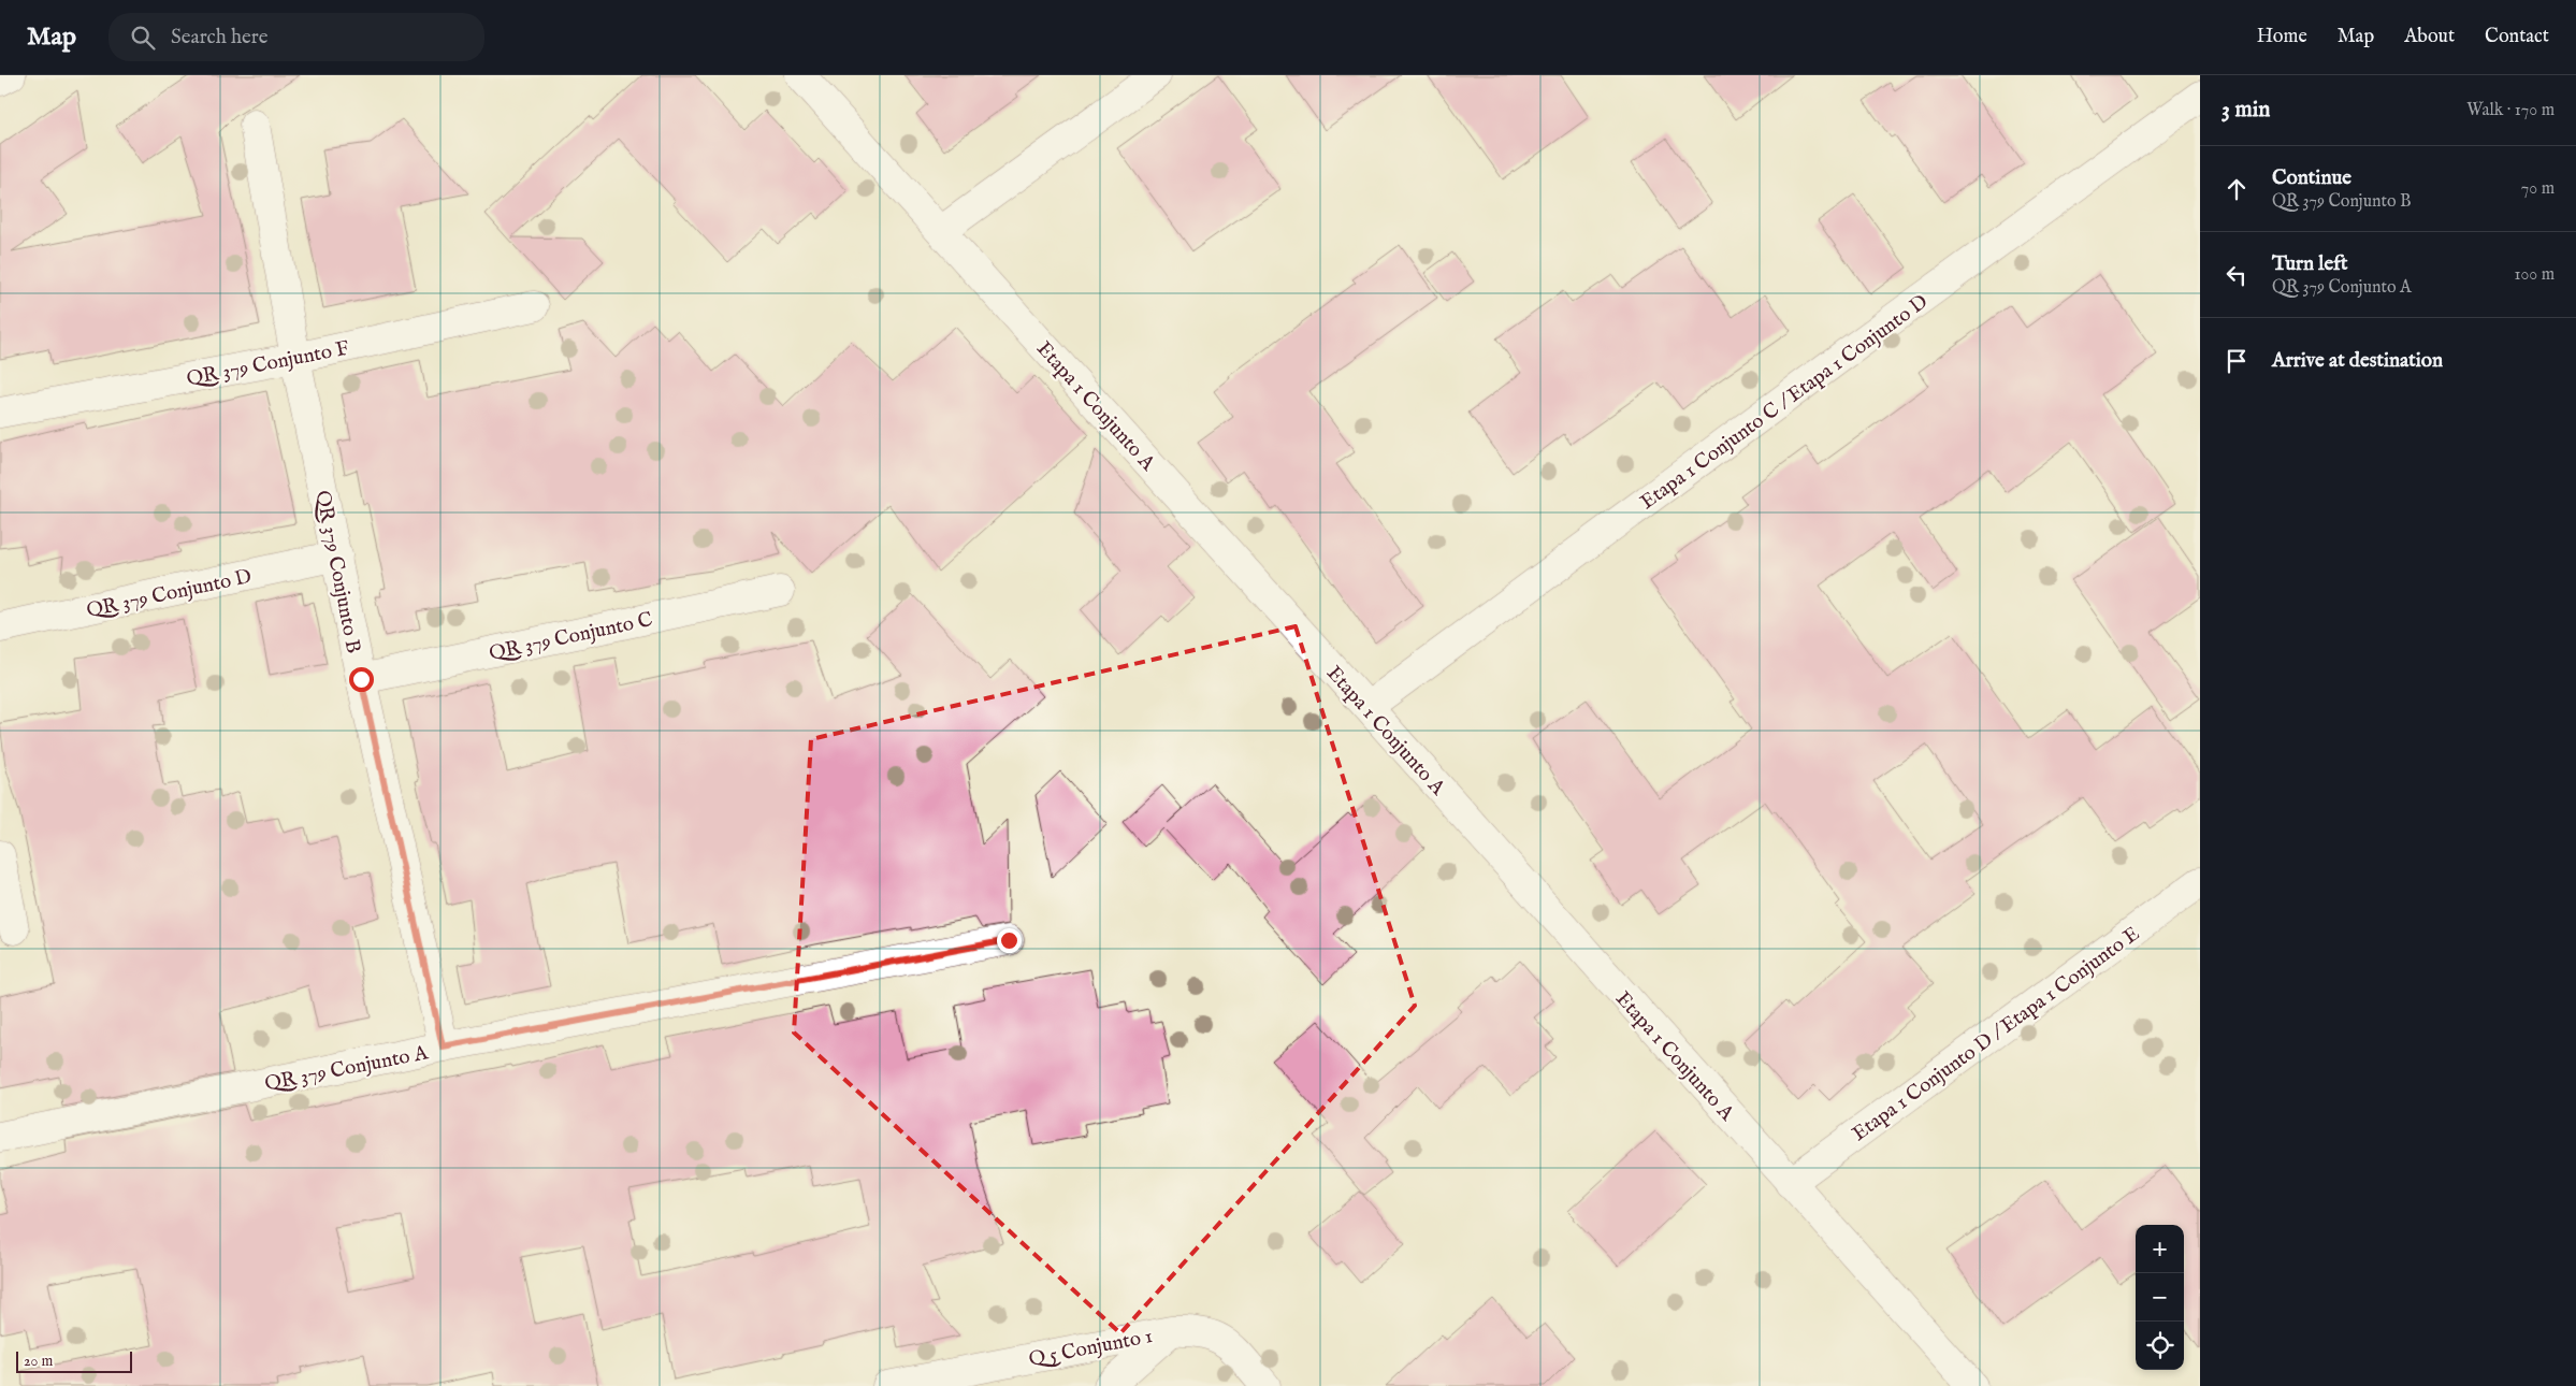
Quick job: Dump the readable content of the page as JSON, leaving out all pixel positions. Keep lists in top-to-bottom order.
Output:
{
  "streets": {
    "street": [
      "QR 379 Conjunto F",
      "Etapa 1 Conjunto C / Etapa 1 Conjunto D",
      "Etapa 1 Conjunto A",
      "QR 379 Conjunto B",
      "QR 379 Conjunto D",
      "QR 379 Conjunto C",
      "Etapa 1 Conjunto D / Etapa 1 Conjunto E",
      "QR 379 Conjunto A",
      "Q 5 Conjunto 1"
    ]
  },
  "crossings": [
    ["QR 379 Conjunto F", "QR 379 Conjunto B"],
    ["Etapa 1 Conjunto C / Etapa 1 Conjunto D", "Etapa 1 Conjunto A"],
    ["Etapa 1 Conjunto A", "Etapa 1 Conjunto D / Etapa 1 Conjunto E"],
    ["QR 379 Conjunto B", "QR 379 Conjunto D"],
    ["QR 379 Conjunto B", "QR 379 Conjunto C"],
    ["QR 379 Conjunto B", "QR 379 Conjunto A"]
  ],
  "scale_bar": "20 m",
  "page": {
    "header": "Map",
    "search": "Search here",
    "nav": [
      "Home",
      "Map",
      "About",
      "Contact"
    ],
    "heading": ["3 min", "Walk · 170 m"],
    "list": [
      ["Continue", "QR 379 Conjunto B", "70 m"],
      ["Turn left", "QR 379 Conjunto A", "100 m"],
      "Arrive at destination"
    ],
    "map_buttons": ["+", "−"],
    "scale": "20 m"
  }
}
